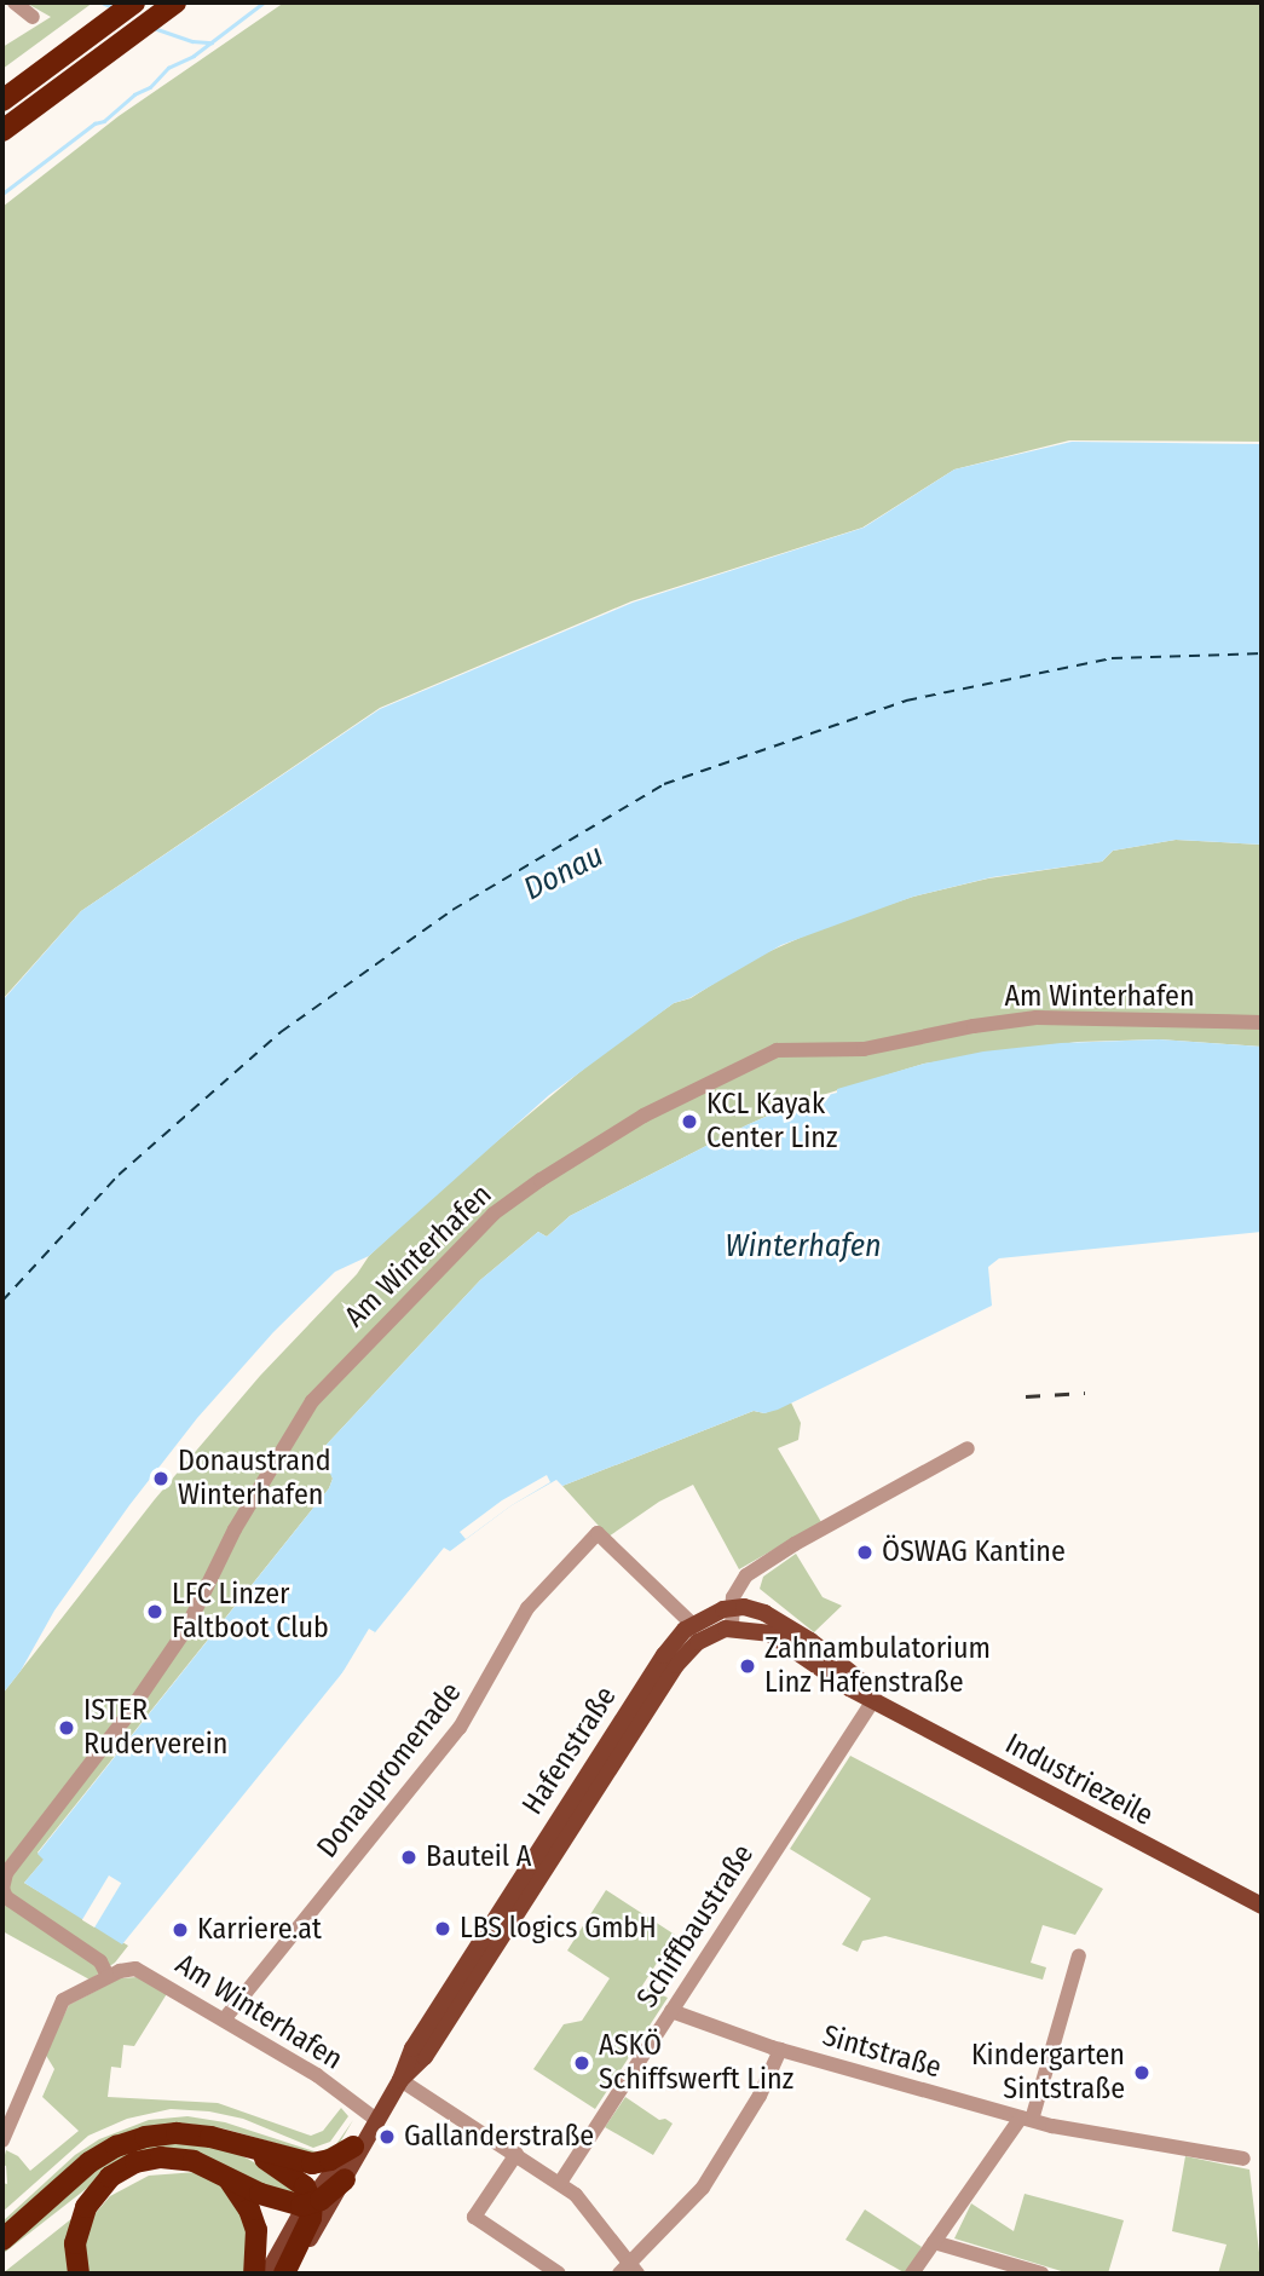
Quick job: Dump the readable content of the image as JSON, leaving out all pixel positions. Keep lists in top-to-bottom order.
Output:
{
  "streets": {
    "main road": ["Hafenstraße", "Industriezeile"],
    "street": [
      "Am Winterhafen",
      "Donaupromenade",
      "Schiffbaustraße",
      "Sintstraße"
    ]
  },
  "crossings": [
    ["Am Winterhafen", "Hafenstraße"],
    ["Am Winterhafen", "Donaupromenade"],
    ["Hafenstraße", "Donaupromenade"],
    ["Industriezeile", "Schiffbaustraße"],
    ["Schiffbaustraße", "Sintstraße"]
  ],
  "water": ["Donau", "Winterhafen"],
  "places": [
    "KCL Kayak Center Linz",
    "Donaustrand Winterhafen",
    "ÖSWAG Kantine",
    "LFC Linzer Faltboot Club",
    "Zahnambulatorium Linz Hafenstraße",
    "ISTER Ruderverein",
    "Bauteil A",
    "LBS logics GmbH",
    "Karriere.at",
    "ASKÖ Schiffswerft Linz",
    "Kindergarten Sintstraße",
    "Gallanderstraße"
  ]
}
